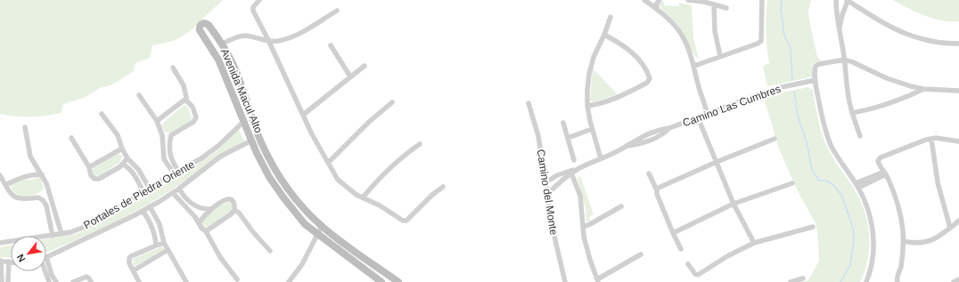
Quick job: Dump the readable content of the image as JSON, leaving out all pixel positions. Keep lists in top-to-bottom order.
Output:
{
  "streets": {
    "street": [
      "Avenida Macul Alto",
      "Camino Las Cumbres",
      "Camino del Monte",
      "Portales de Piedra Oriente"
    ]
  },
  "crossings": [
    ["Avenida Macul Alto", "Portales de Piedra Oriente"],
    ["Camino Las Cumbres", "Camino del Monte"]
  ],
  "north": "bottom left"
}
